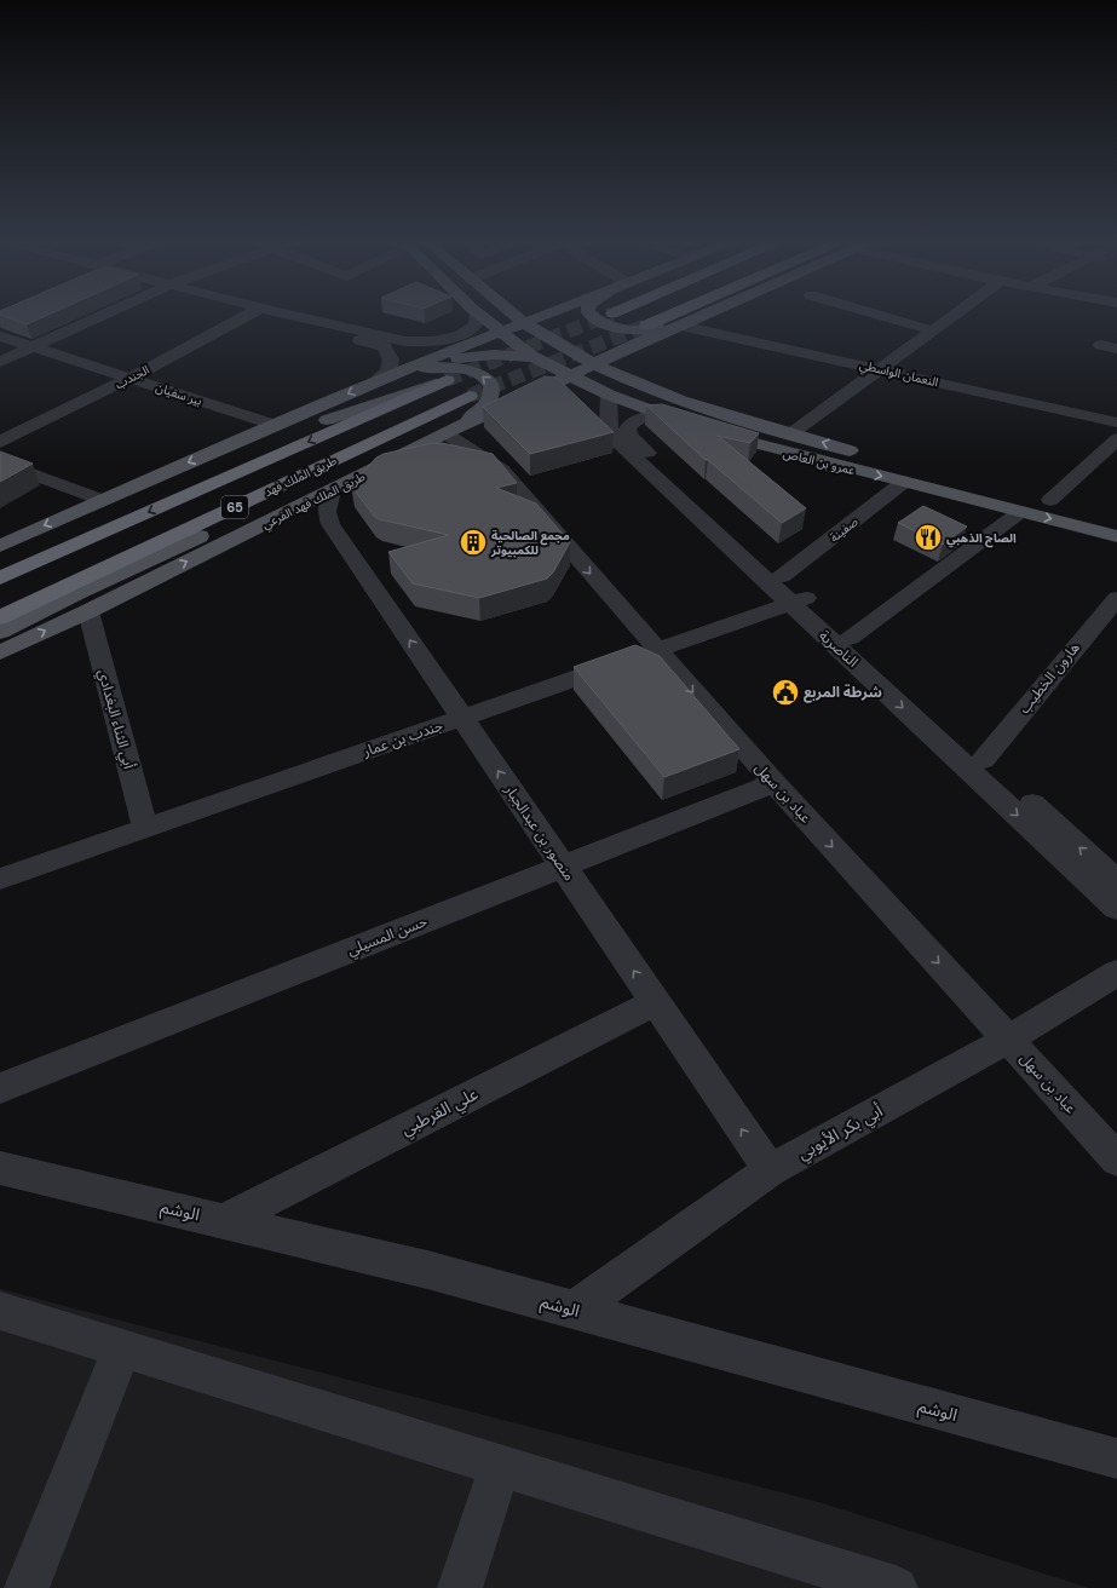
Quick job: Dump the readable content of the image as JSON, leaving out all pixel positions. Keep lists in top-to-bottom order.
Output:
{
  "streets": {
    "highway": ["طريق الملك فهد", "65"],
    "main road": ["عمرو بن العاص", "طريق الملك فهد الفرعي"],
    "street": [
      "النعمان الواسطي",
      "الجندب",
      "بير سفيان",
      "صفينة",
      "الناصرية",
      "هارون الخطيب",
      "أبي الثناء البغدادي",
      "جندب بن عمار",
      "عباد بن سهل",
      "منصور بن عبدالجبار",
      "حسن المسيلي",
      "علي القرطبي",
      "أبي بكر الأيوبي",
      "الوشم"
    ]
  },
  "crossings": [
    ["النعمان الواسطي", "طريق الملك فهد الفرعي"],
    ["الجندب", "بير سفيان"],
    ["عمرو بن العاص", "طريق الملك فهد الفرعي"],
    ["عمرو بن العاص", "صفينة"],
    ["عمرو بن العاص", "الناصرية"],
    ["طريق الملك فهد الفرعي", "أبي الثناء البغدادي"],
    ["طريق الملك فهد الفرعي", "عباد بن سهل"],
    ["طريق الملك فهد الفرعي", "منصور بن عبدالجبار"],
    ["صفينة", "الناصرية"],
    ["الناصرية", "هارون الخطيب"],
    ["الناصرية", "جندب بن عمار"],
    ["أبي الثناء البغدادي", "جندب بن عمار"],
    ["جندب بن عمار", "عباد بن سهل"],
    ["جندب بن عمار", "منصور بن عبدالجبار"],
    ["عباد بن سهل", "حسن المسيلي"],
    ["عباد بن سهل", "أبي بكر الأيوبي"],
    ["منصور بن عبدالجبار", "حسن المسيلي"],
    ["منصور بن عبدالجبار", "علي القرطبي"],
    ["منصور بن عبدالجبار", "أبي بكر الأيوبي"],
    ["علي القرطبي", "الوشم"],
    ["أبي بكر الأيوبي", "الوشم"]
  ],
  "one_way": ["عباد بن سهل", "منصور بن عبدالجبار"],
  "places": {
    "restaurant": ["الصاج الذهبي"],
    "building": ["مجمع الصالحية للكمبيوتر"],
    "public building": ["شرطة المربع"]
  }
}
